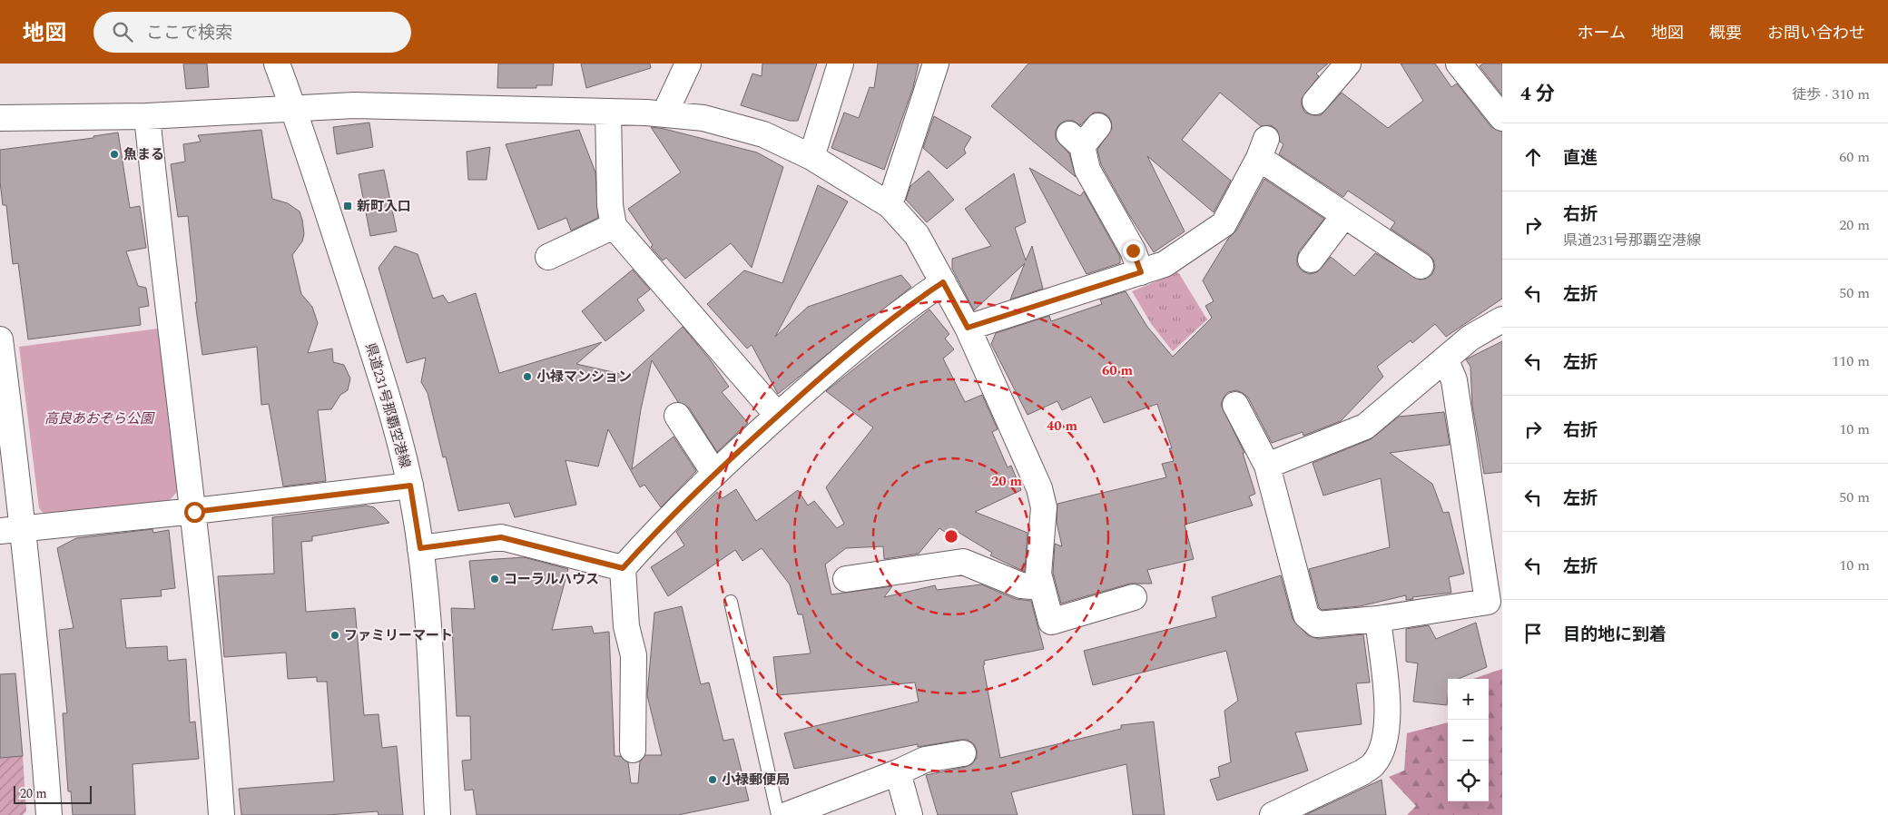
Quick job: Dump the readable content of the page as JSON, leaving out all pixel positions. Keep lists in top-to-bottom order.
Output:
{
  "streets": {
    "street": ["県道231号那覇空港線"]
  },
  "parks": ["高良あおぞら公園"],
  "places": {
    "other": [
      "魚まる",
      "小禄マンション",
      "コーラルハウス",
      "ファミリーマート",
      "小禄郵便局"
    ],
    "transit": ["新町入口"]
  },
  "scale_bar": "20 m",
  "page": {
    "header": "地図",
    "search": "ここで検索",
    "nav": [
      "ホーム",
      "地図",
      "概要",
      "お問い合わせ"
    ],
    "heading": ["4 分", "徒歩 · 310 m"],
    "list": [
      ["直進", "60 m"],
      ["右折", "県道231号那覇空港線", "20 m"],
      ["左折", "50 m"],
      ["左折", "110 m"],
      ["右折", "10 m"],
      ["左折", "50 m"],
      ["左折", "10 m"],
      "目的地に到着"
    ],
    "map_buttons": ["+", "−"],
    "scale": "20 m"
  },
  "rings": ["60 m", "40 m", "20 m"]
}
